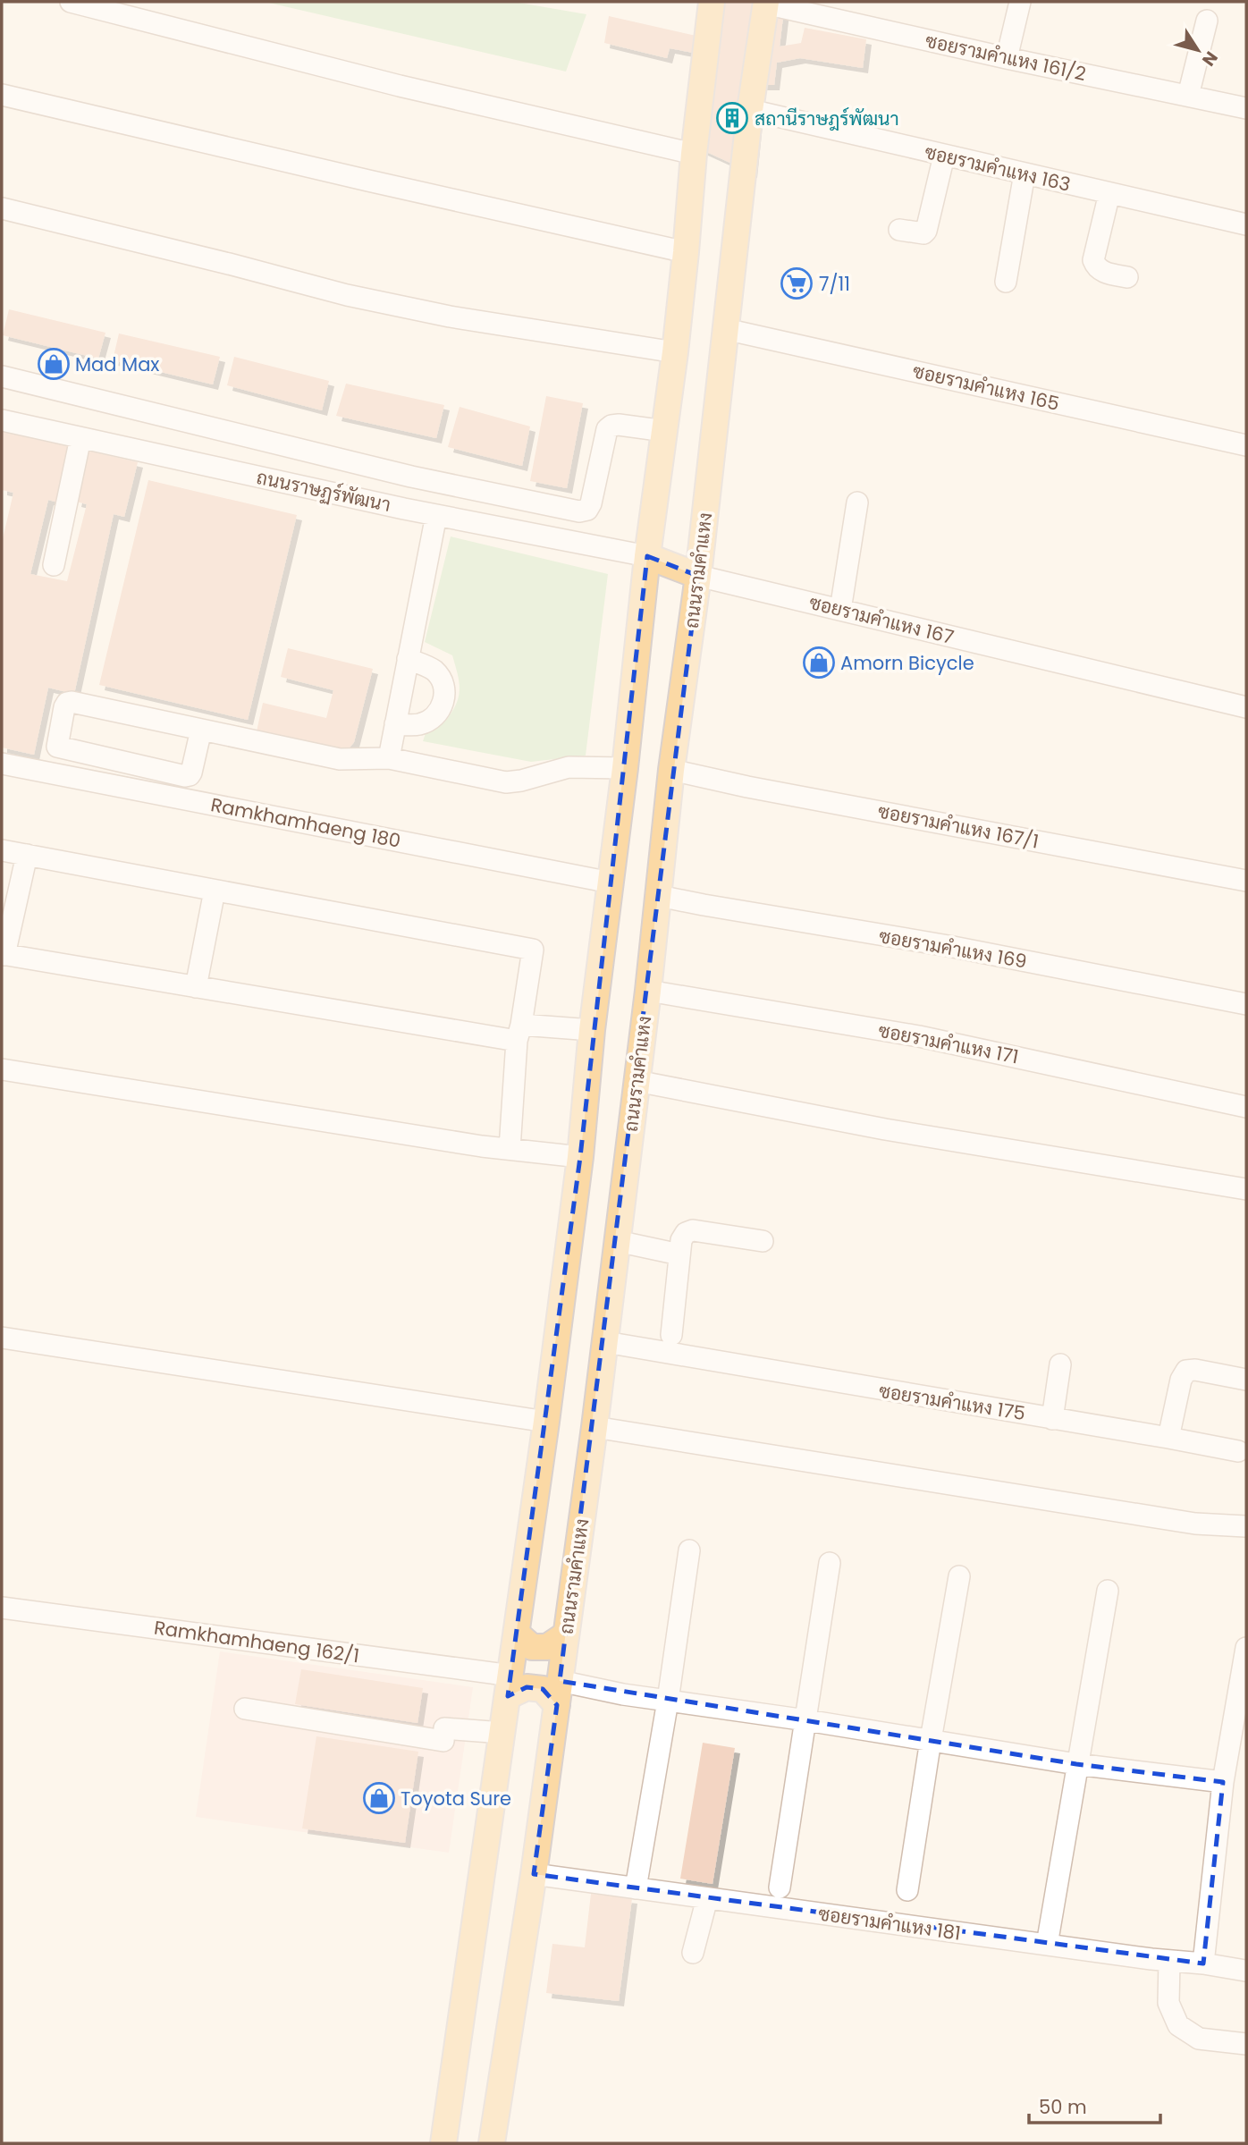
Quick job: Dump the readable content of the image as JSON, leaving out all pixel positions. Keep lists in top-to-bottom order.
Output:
{
  "streets": {
    "main road": ["ถนนรามคำแหง"],
    "street": [
      "ซอยรามคำแหง 161/2",
      "ซอยรามคำแหง 163",
      "ซอยรามคำแหง 165",
      "ถนนราษฏร์พัฒนา",
      "ซอยรามคำแหง 167",
      "Ramkhamhaeng 180",
      "ซอยรามคำแหง 167/1",
      "ซอยรามคำแหง 169",
      "ซอยรามคำแหง 171",
      "ซอยรามคำแหง 175",
      "Ramkhamhaeng 162/1",
      "ซอยรามคำแหง 181"
    ]
  },
  "crossings": [
    ["ซอยรามคำแหง 161/2", "ถนนรามคำแหง"],
    ["ซอยรามคำแหง 163", "ถนนรามคำแหง"],
    ["ซอยรามคำแหง 165", "ถนนรามคำแหง"],
    ["ถนนรามคำแหง", "ซอยรามคำแหง 167"],
    ["ถนนรามคำแหง", "ซอยรามคำแหง 167/1"],
    ["ถนนรามคำแหง", "ซอยรามคำแหง 169"],
    ["ถนนรามคำแหง", "ซอยรามคำแหง 171"],
    ["ถนนรามคำแหง", "ซอยรามคำแหง 175"],
    ["ถนนรามคำแหง", "ซอยรามคำแหง 181"]
  ],
  "places": {
    "building": ["สถานีราษฎร์พัฒนา"],
    "supermarket": ["7/11"],
    "shop": ["Mad Max", "Amorn Bicycle", "Toyota Sure"]
  },
  "scale_bar": "50 m",
  "north": "bottom right"
}
